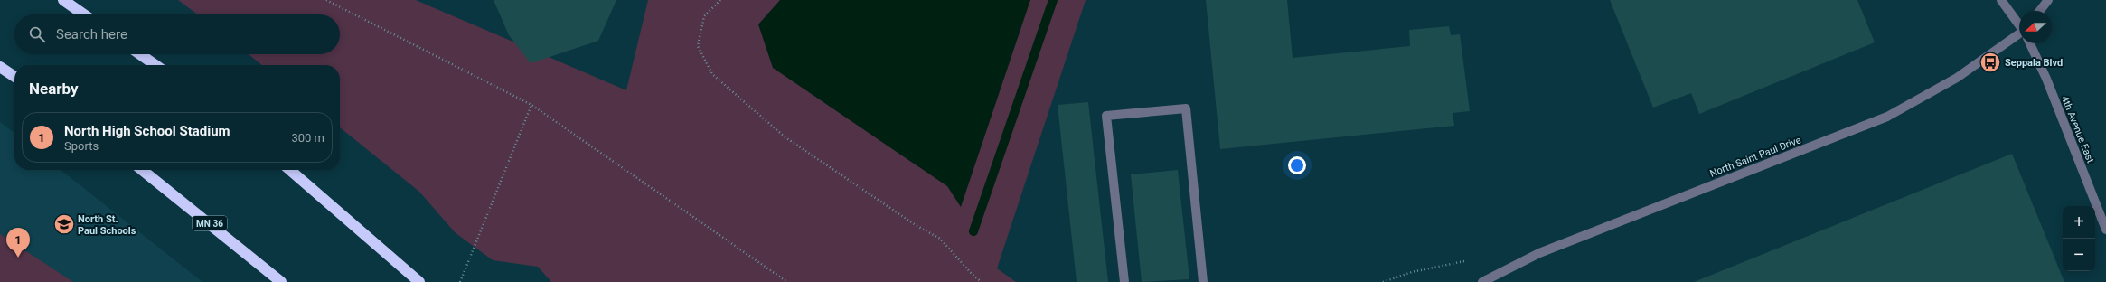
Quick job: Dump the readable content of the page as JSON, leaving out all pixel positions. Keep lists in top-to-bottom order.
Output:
{
  "streets": {
    "highway": ["MN 36"],
    "street": ["4th Avenue East", "North Saint Paul Drive"]
  },
  "places": {
    "bus stop": ["Seppala Blvd"],
    "school or university": ["North St. Paul Schools"]
  },
  "north": "left",
  "page": {
    "search": "Search here",
    "heading": "Nearby",
    "list": [
      {
        "mark": "1",
        "name": "North High School Stadium",
        "note": "Sports",
        "value": "300 m"
      }
    ],
    "map_buttons": ["+", "−"],
    "pins": "1"
  }
}
